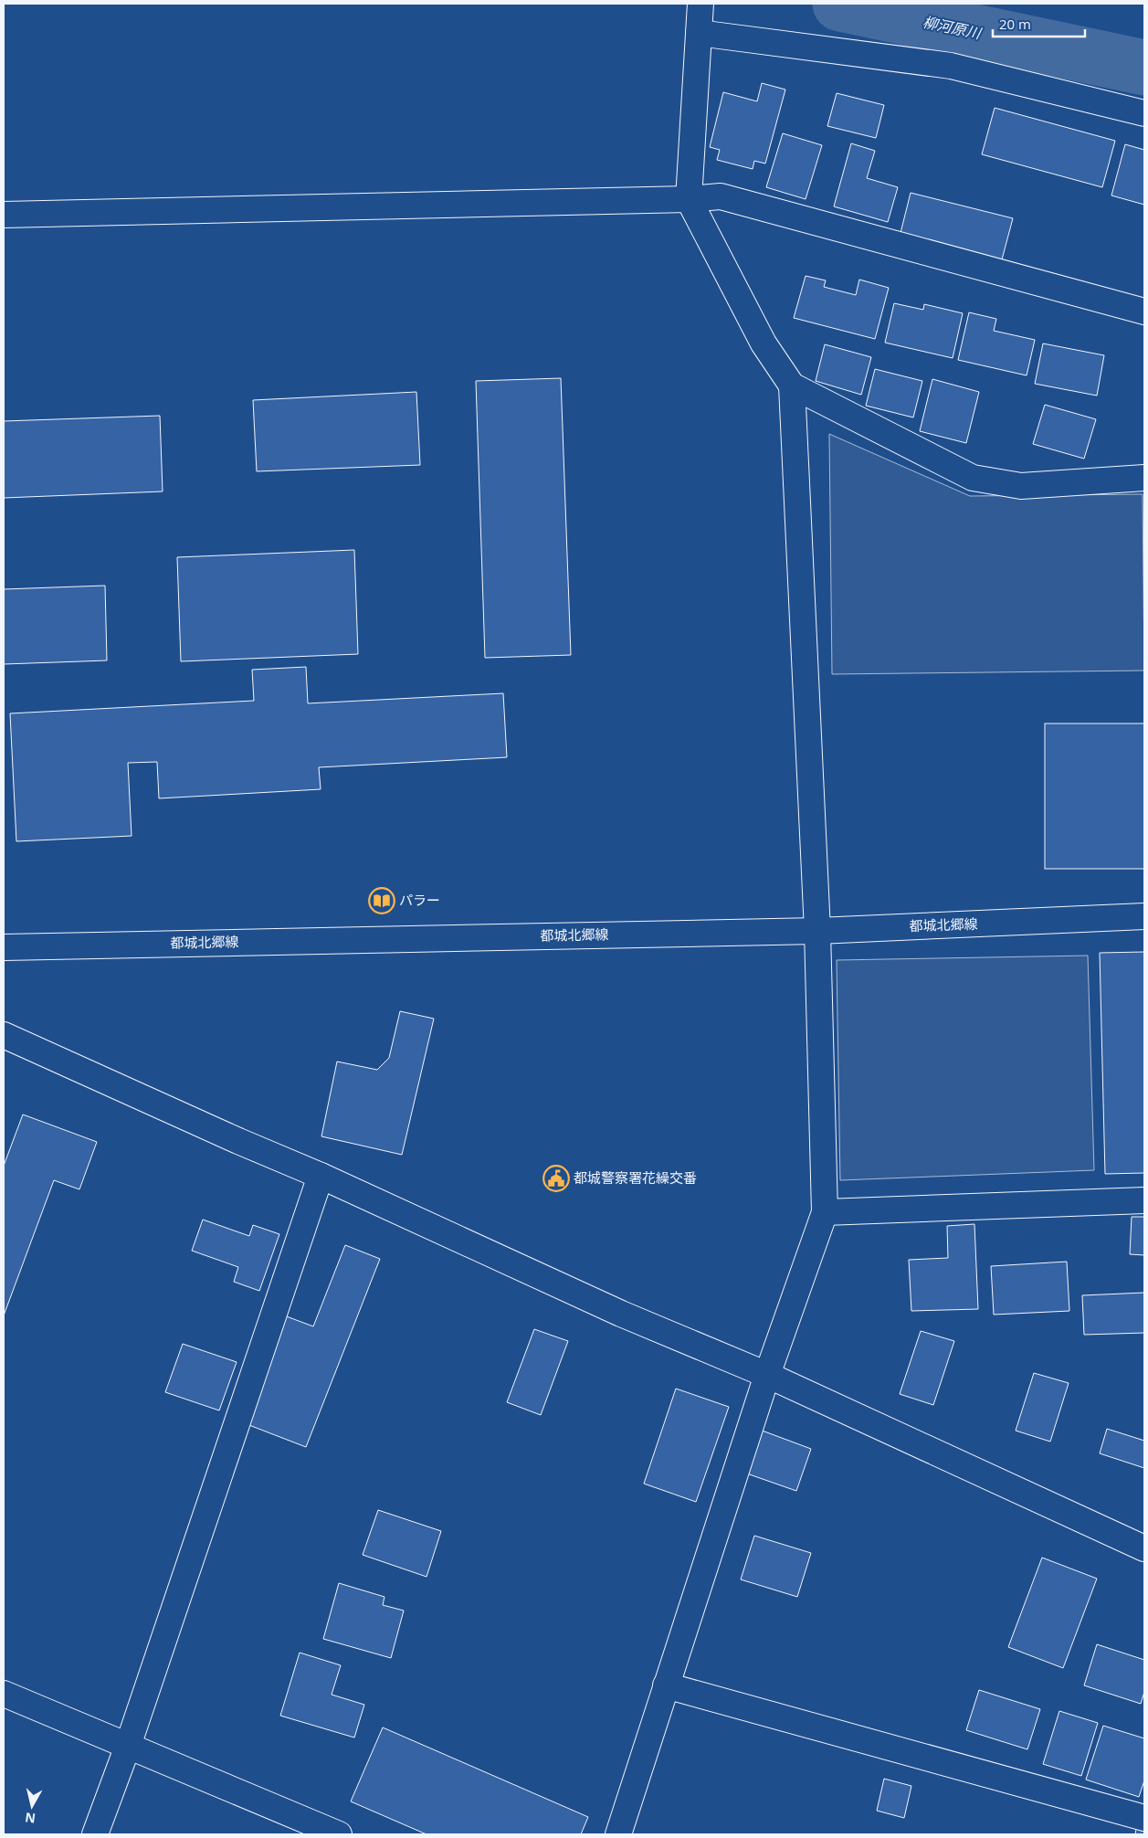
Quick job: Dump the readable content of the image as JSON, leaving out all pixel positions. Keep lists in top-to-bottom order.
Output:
{
  "streets": {
    "street": ["都城北郷線"]
  },
  "water": ["柳河原川"],
  "places": {
    "library": ["パラー"],
    "public building": ["都城警察署花繰交番"]
  },
  "scale_bar": "20 m",
  "north": "bottom"
}
